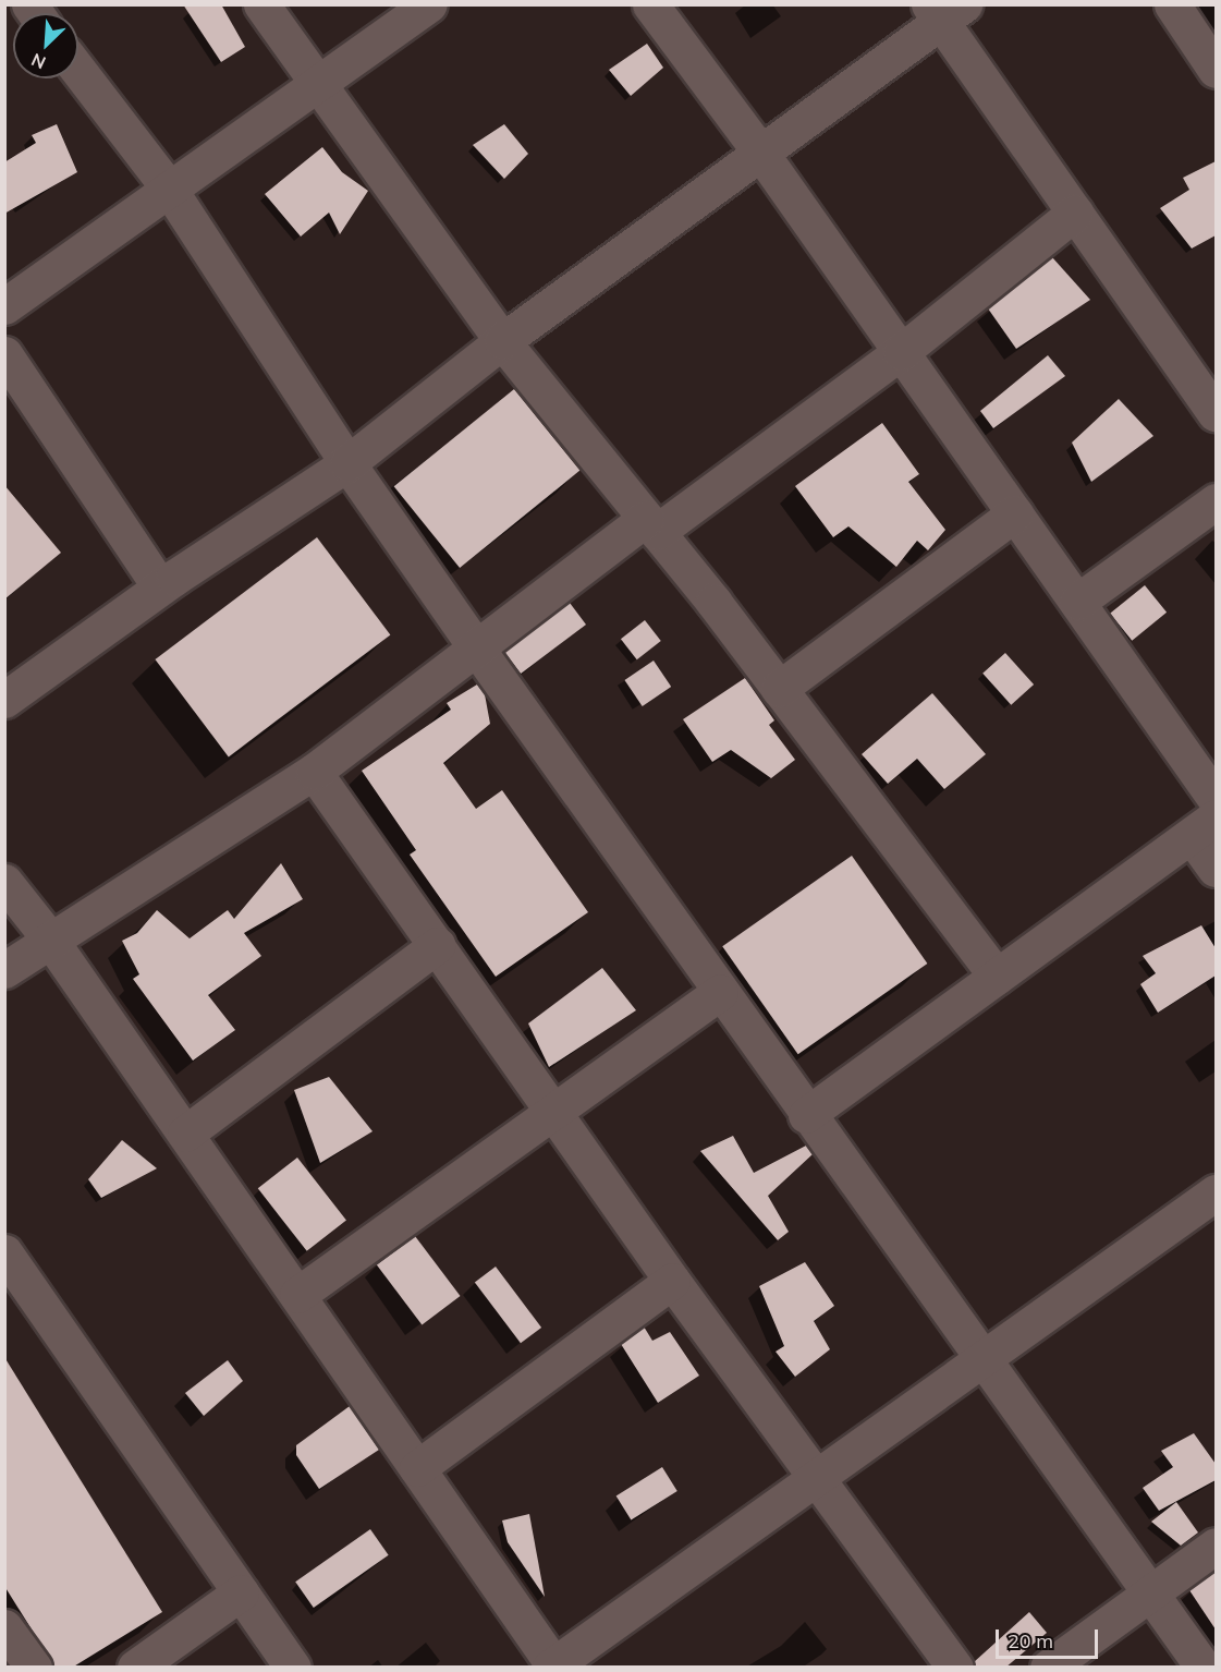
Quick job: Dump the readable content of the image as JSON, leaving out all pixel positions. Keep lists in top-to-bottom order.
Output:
{
  "scale_bar": "20 m",
  "north": "bottom left"
}
